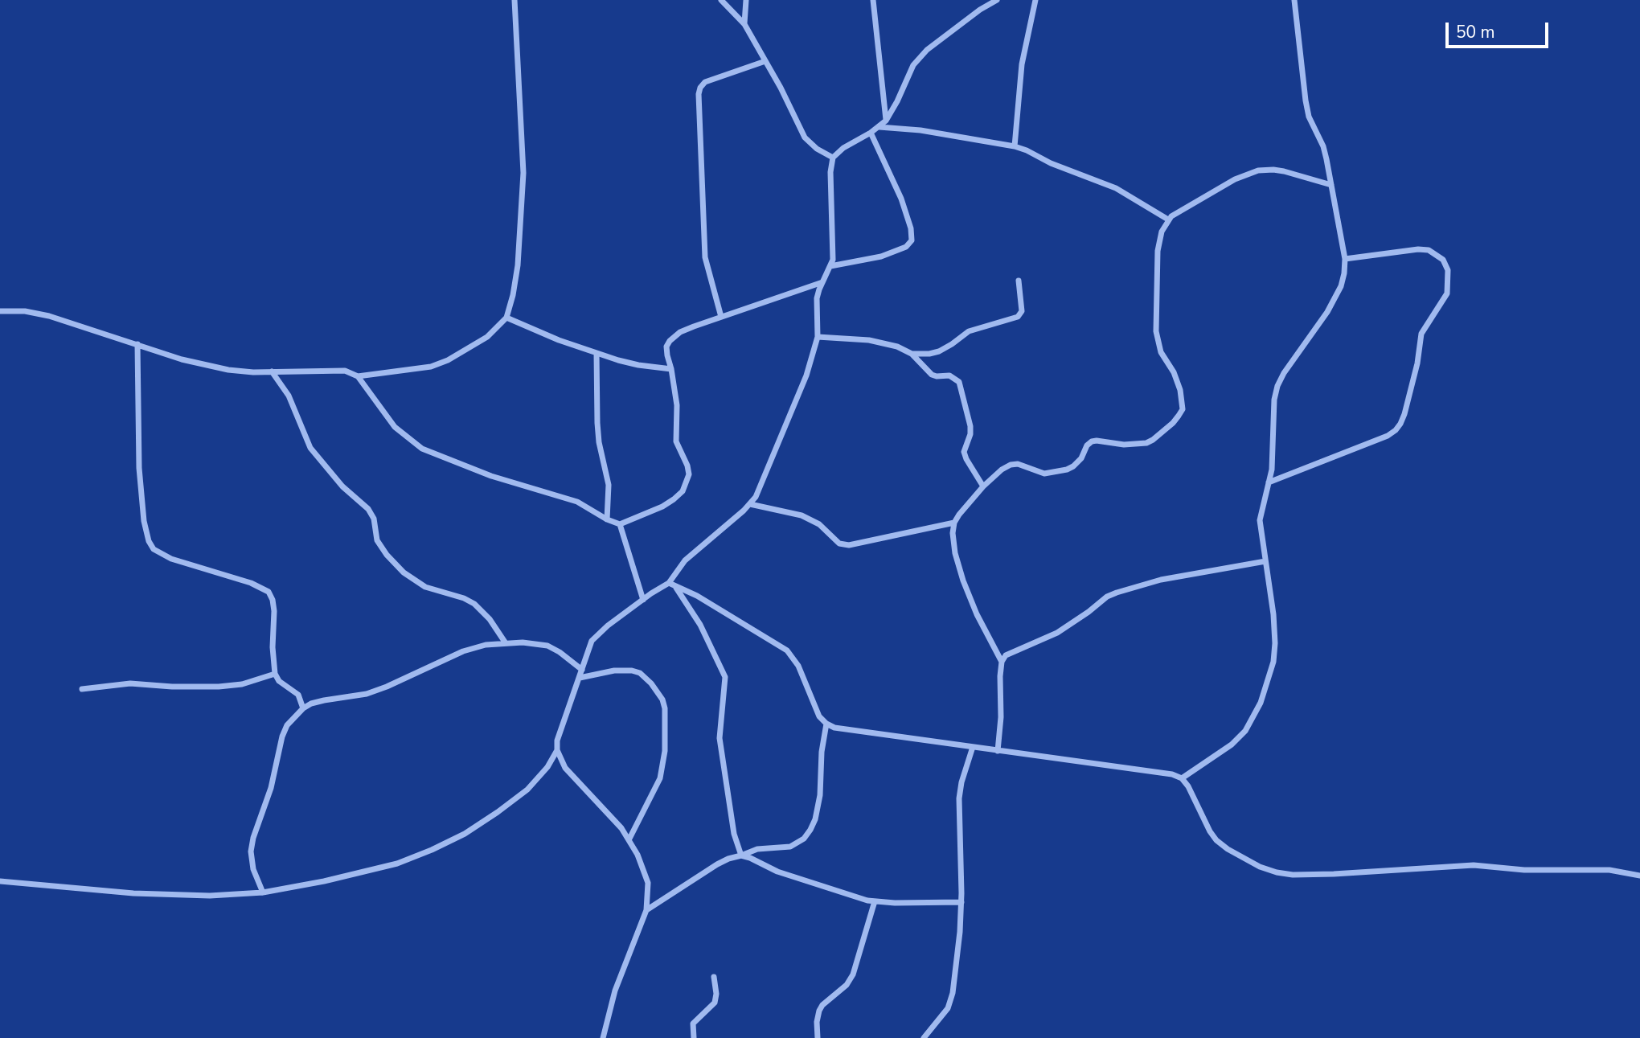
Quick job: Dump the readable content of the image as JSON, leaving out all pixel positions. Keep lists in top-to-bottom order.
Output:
{
  "scale_bar": "50 m"
}
